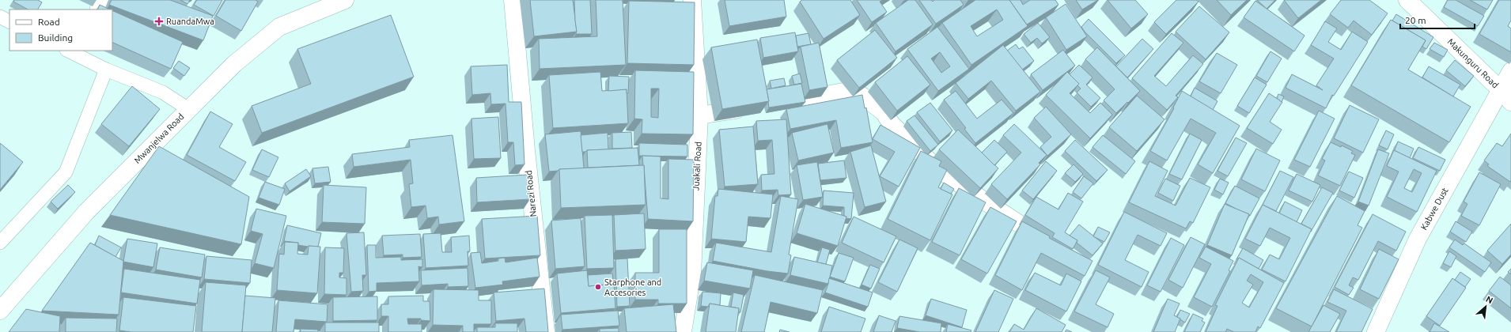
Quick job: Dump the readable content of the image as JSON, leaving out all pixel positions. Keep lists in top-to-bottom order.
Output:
{
  "streets": {
    "street": [
      "Makunguru Road",
      "Mwanjelwa Road",
      "Juakali Road",
      "Narezi Road",
      "Kabwe Dust"
    ]
  },
  "crossings": [
    ["Makunguru Road", "Kabwe Dust"]
  ],
  "places": {
    "health": ["RuandaMwa"],
    "other": ["Starphone and Accesories"]
  },
  "legend": ["Road", "Building"],
  "scale_bar": "20 m",
  "north": "top right"
}
